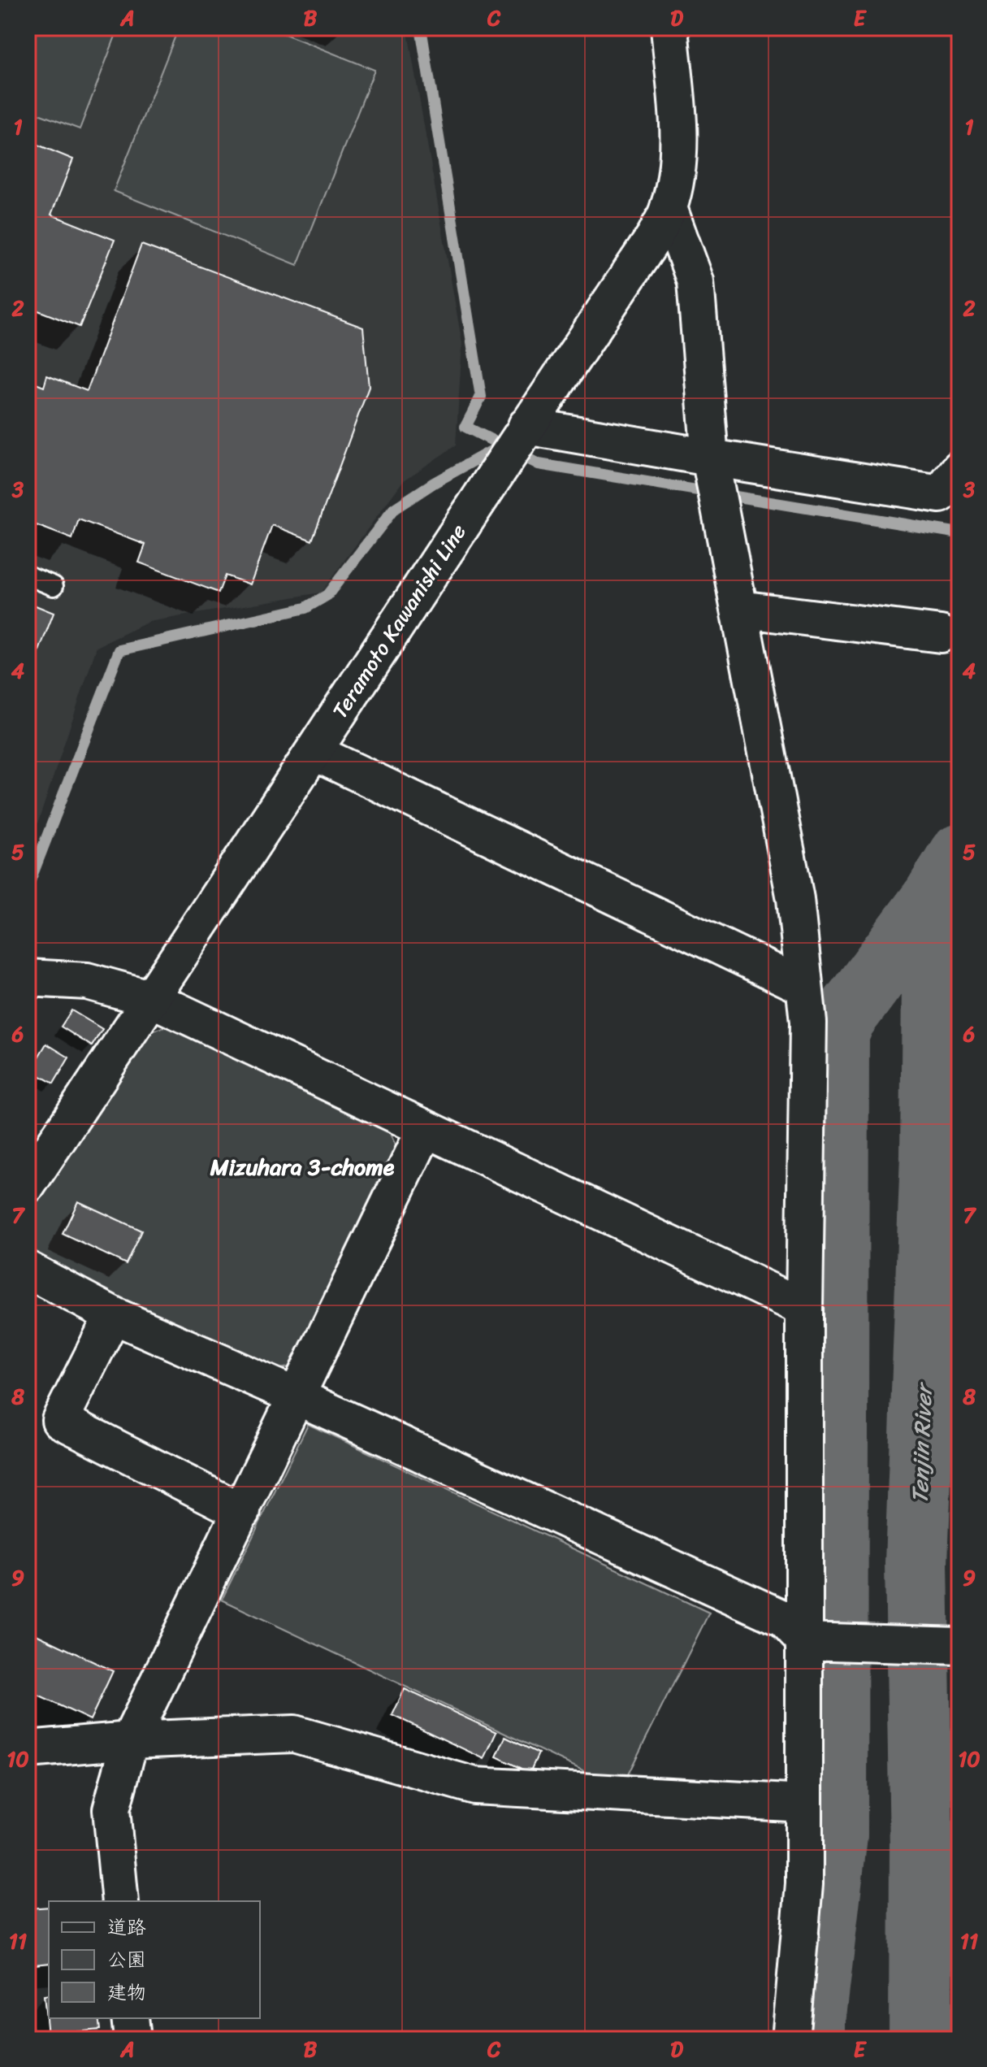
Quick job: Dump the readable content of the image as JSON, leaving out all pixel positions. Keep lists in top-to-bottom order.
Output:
{
  "streets": {
    "street": ["Teramoto Kawanishi Line"]
  },
  "districts": ["Mizuhara 3-chome"],
  "water": ["Tenjin River"],
  "legend": ["道路", "公園", "建物"],
  "grid": {
    "columns": [
      "A",
      "B",
      "C",
      "D",
      "E"
    ],
    "rows": [
      "1",
      "2",
      "3",
      "4",
      "5",
      "6",
      "7",
      "8",
      "9",
      "10",
      "11"
    ]
  }
}
